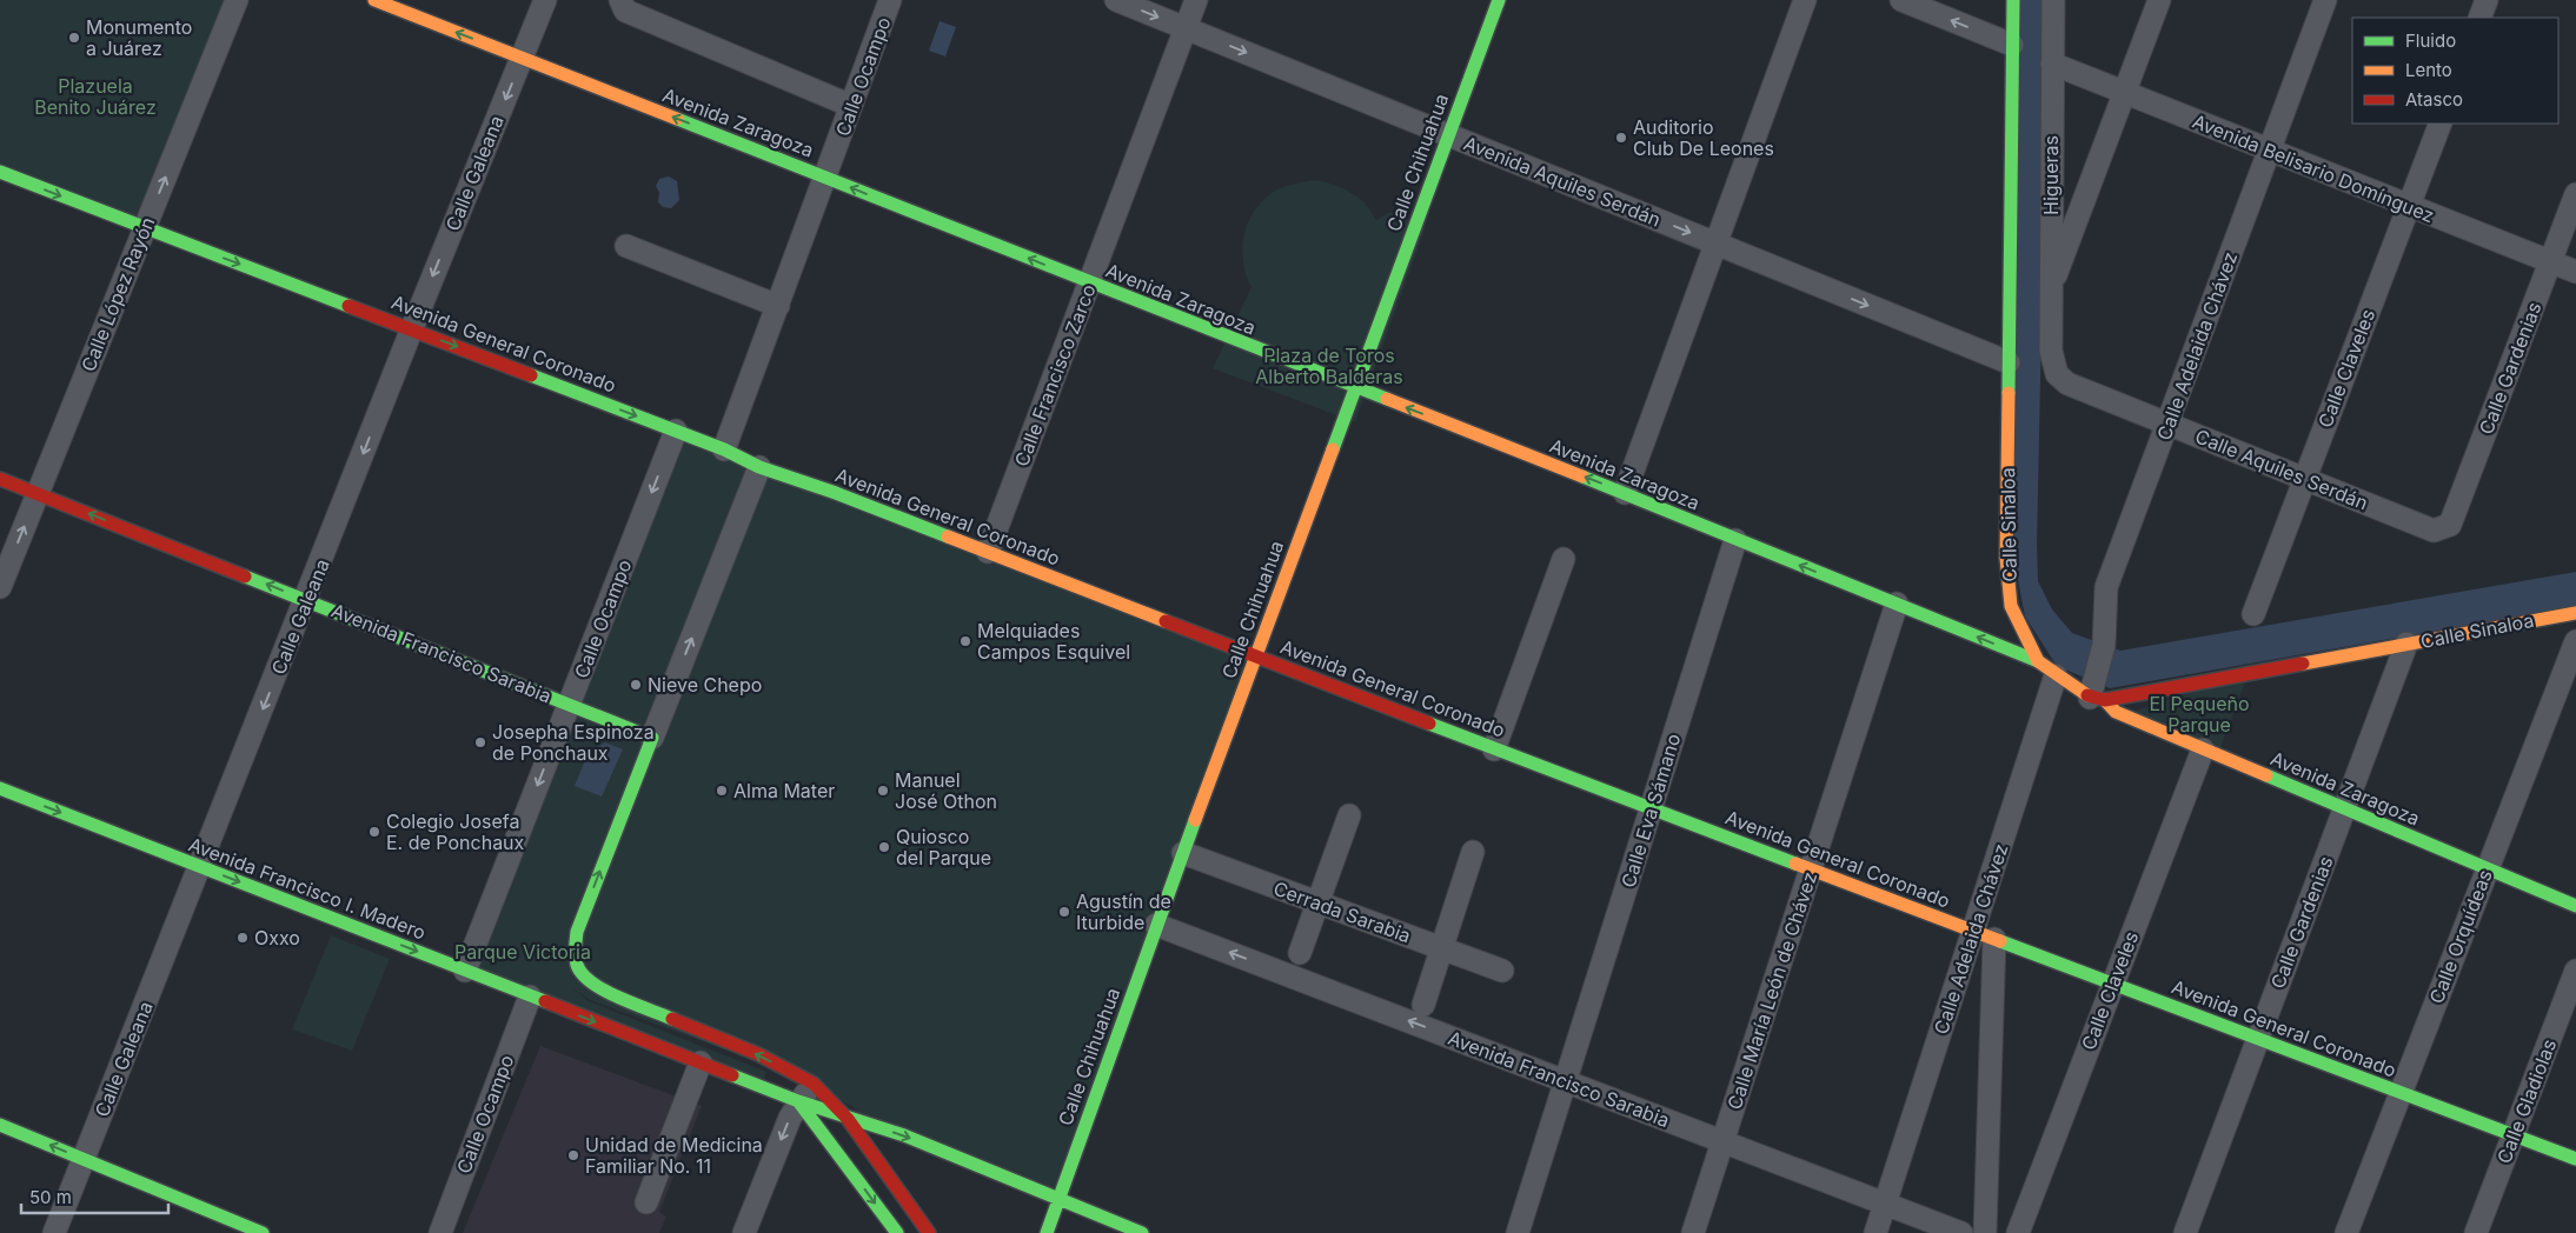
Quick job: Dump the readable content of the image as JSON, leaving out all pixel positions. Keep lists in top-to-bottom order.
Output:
{
  "streets": {
    "street": [
      "Calle Ocampo",
      "Avenida Zaragoza",
      "Calle Chihuahua",
      "Avenida Belisario Domínguez",
      "Calle Galeana",
      "Higueras",
      "Avenida Aquiles Serdán",
      "Calle López Rayón",
      "Avenida General Coronado",
      "Calle Adelaida Chávez",
      "Calle Claveles",
      "Calle Gardenias",
      "Calle Francisco Zarco",
      "Calle Aquiles Serdán",
      "Calle Sinaloa",
      "Avenida Francisco Sarabia",
      "Calle Eva Sámano",
      "Avenida Francisco I. Madero",
      "Cerrada Sarabia",
      "Calle Orquídeas",
      "Calle María León de Chávez",
      "Calle Gladiolas"
    ]
  },
  "crossings": [
    ["Calle Ocampo", "Avenida Zaragoza"],
    ["Calle Ocampo", "Avenida General Coronado"],
    ["Calle Ocampo", "Avenida Francisco Sarabia"],
    ["Calle Ocampo", "Avenida Francisco I. Madero"],
    ["Avenida Zaragoza", "Calle Chihuahua"],
    ["Avenida Zaragoza", "Calle Galeana"],
    ["Avenida Zaragoza", "Calle Adelaida Chávez"],
    ["Avenida Zaragoza", "Calle Claveles"],
    ["Avenida Zaragoza", "Calle Gardenias"],
    ["Avenida Zaragoza", "Calle Francisco Zarco"],
    ["Avenida Zaragoza", "Calle Sinaloa"],
    ["Avenida Zaragoza", "Calle Eva Sámano"],
    ["Avenida Zaragoza", "Calle Orquídeas"],
    ["Avenida Zaragoza", "Calle María León de Chávez"],
    ["Calle Chihuahua", "Avenida Aquiles Serdán"],
    ["Calle Chihuahua", "Avenida General Coronado"],
    ["Calle Chihuahua", "Avenida Francisco Sarabia"],
    ["Calle Chihuahua", "Avenida Francisco I. Madero"],
    ["Calle Chihuahua", "Cerrada Sarabia"],
    ["Avenida Belisario Domínguez", "Higueras"],
    ["Avenida Belisario Domínguez", "Calle Adelaida Chávez"],
    ["Avenida Belisario Domínguez", "Calle Claveles"],
    ["Avenida Belisario Domínguez", "Calle Gardenias"],
    ["Calle Galeana", "Avenida General Coronado"],
    ["Calle Galeana", "Avenida Francisco Sarabia"],
    ["Calle Galeana", "Avenida Francisco I. Madero"],
    ["Higueras", "Calle Aquiles Serdán"],
    ["Avenida Aquiles Serdán", "Calle Francisco Zarco"],
    ["Avenida Aquiles Serdán", "Calle Sinaloa"],
    ["Calle López Rayón", "Avenida General Coronado"],
    ["Calle López Rayón", "Avenida Francisco Sarabia"],
    ["Avenida General Coronado", "Calle Adelaida Chávez"],
    ["Avenida General Coronado", "Calle Claveles"],
    ["Avenida General Coronado", "Calle Gardenias"],
    ["Avenida General Coronado", "Calle Francisco Zarco"],
    ["Avenida General Coronado", "Calle Eva Sámano"],
    ["Avenida General Coronado", "Calle Orquídeas"],
    ["Avenida General Coronado", "Calle María León de Chávez"],
    ["Avenida General Coronado", "Calle Gladiolas"],
    ["Calle Adelaida Chávez", "Calle Aquiles Serdán"],
    ["Calle Adelaida Chávez", "Calle Sinaloa"],
    ["Calle Adelaida Chávez", "Avenida Francisco Sarabia"],
    ["Calle Claveles", "Calle Aquiles Serdán"],
    ["Calle Gardenias", "Calle Aquiles Serdán"],
    ["Calle Gardenias", "Calle Sinaloa"],
    ["Avenida Francisco Sarabia", "Calle Eva Sámano"],
    ["Avenida Francisco Sarabia", "Calle María León de Chávez"]
  ],
  "one_way": [
    "Avenida Zaragoza",
    "Calle Galeana",
    "Avenida Aquiles Serdán",
    "Calle López Rayón",
    "Avenida Francisco Sarabia",
    "Avenida Francisco I. Madero"
  ],
  "parks": [
    "Plazuela Benito Juárez",
    "Plaza de Toros Alberto Balderas",
    "El Pequeño Parque",
    "Parque Victoria"
  ],
  "places": [
    "Monumento a Juárez",
    "Auditorio Club De Leones",
    "Melquiades Campos Esquivel",
    "Nieve Chepo",
    "Josepha Espinoza de Ponchaux",
    "Alma Mater",
    "Manuel José Othon",
    "Colegio Josefa E. de Ponchaux",
    "Quiosco del Parque",
    "Agustín de Iturbide",
    "Oxxo",
    "Unidad de Medicina Familiar No. 11"
  ],
  "legend": ["Fluido", "Lento", "Atasco"],
  "scale_bar": "50 m"
}
